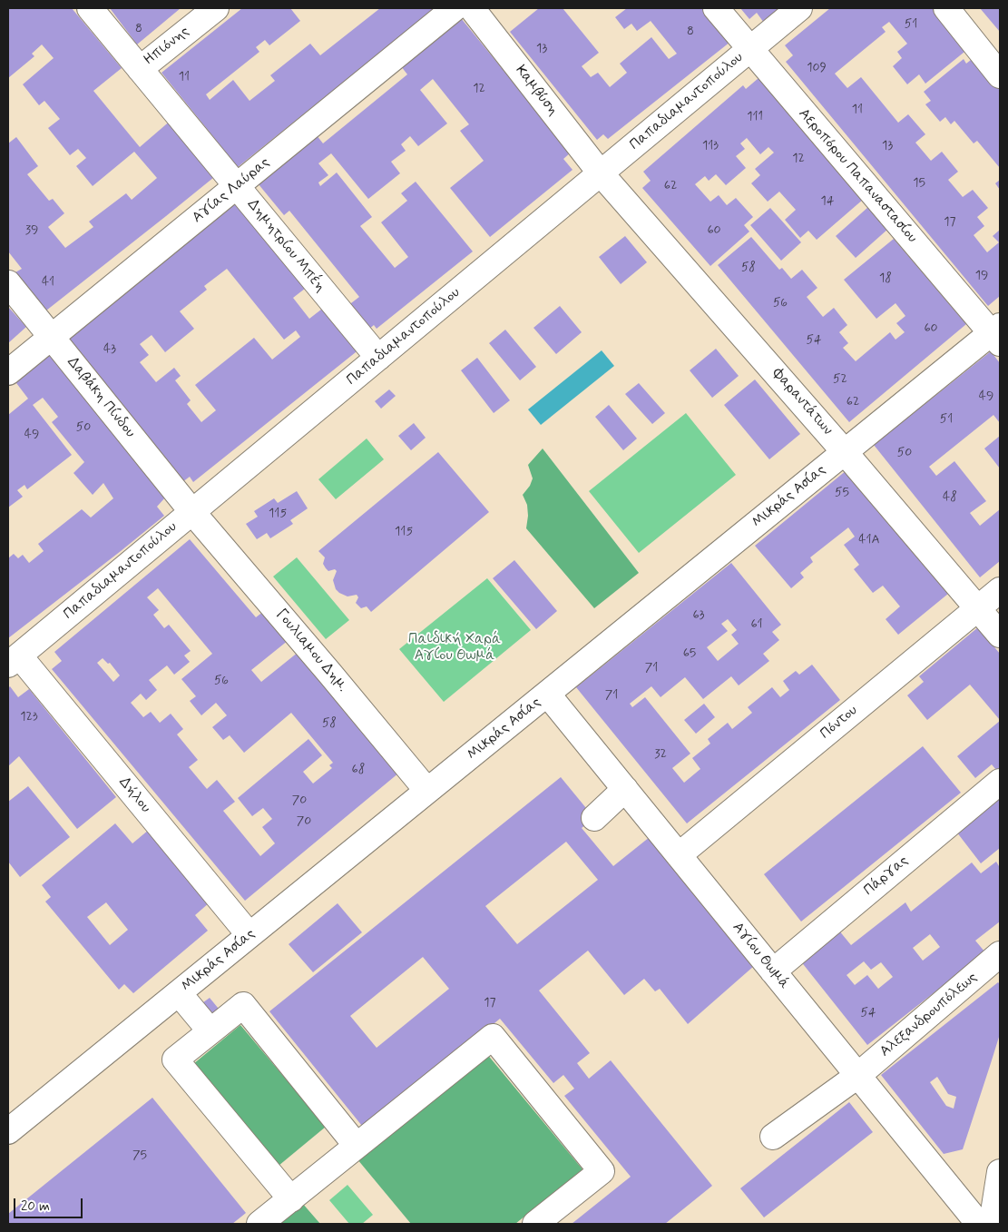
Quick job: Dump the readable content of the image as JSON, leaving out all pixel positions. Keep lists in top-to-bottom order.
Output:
{
  "streets": {
    "street": [
      "Ηπιόνης",
      "Καμβύση",
      "Παπαδιαμαντοπούλου",
      "Αεροπόρου Παπαναστασίου",
      "Αγίας Λαύρας",
      "Δημητρίου Μπέη",
      "Δαβάκη Πίνδου",
      "Φαραντάτων",
      "Μικράς Ασίας",
      "Γουλιαμου Δημ.",
      "Πόντου",
      "Δήλου",
      "Πάργας",
      "Αγίου Θωμά",
      "Αλεξανδρουπόλεως"
    ]
  },
  "crossings": [
    ["Ηπιόνης", "Δημητρίου Μπέη"],
    ["Καμβύση", "Παπαδιαμαντοπούλου"],
    ["Καμβύση", "Φαραντάτων"],
    ["Παπαδιαμαντοπούλου", "Αεροπόρου Παπαναστασίου"],
    ["Παπαδιαμαντοπούλου", "Δημητρίου Μπέη"],
    ["Παπαδιαμαντοπούλου", "Δαβάκη Πίνδου"],
    ["Παπαδιαμαντοπούλου", "Φαραντάτων"],
    ["Παπαδιαμαντοπούλου", "Γουλιαμου Δημ."],
    ["Παπαδιαμαντοπούλου", "Δήλου"],
    ["Αεροπόρου Παπαναστασίου", "Μικράς Ασίας"],
    ["Αγίας Λαύρας", "Δημητρίου Μπέη"],
    ["Αγίας Λαύρας", "Δαβάκη Πίνδου"],
    ["Δαβάκη Πίνδου", "Γουλιαμου Δημ."],
    ["Φαραντάτων", "Μικράς Ασίας"],
    ["Φαραντάτων", "Πόντου"],
    ["Μικράς Ασίας", "Γουλιαμου Δημ."],
    ["Μικράς Ασίας", "Δήλου"],
    ["Μικράς Ασίας", "Αγίου Θωμά"],
    ["Πόντου", "Αγίου Θωμά"],
    ["Πάργας", "Αγίου Θωμά"],
    ["Αγίου Θωμά", "Αλεξανδρουπόλεως"]
  ],
  "parks": ["Παιδική Χαρά Αγίου Θωμά"],
  "house_numbers": [
    "51",
    "8",
    "8",
    "13",
    "109",
    "11",
    "12",
    "11",
    "111",
    "113",
    "13",
    "12",
    "15",
    "62",
    "14",
    "17",
    "39",
    "60",
    "58",
    "19",
    "18",
    "41",
    "56",
    "60",
    "54",
    "43",
    "52",
    "49",
    "62",
    "51",
    "50",
    "49",
    "50",
    "55",
    "48",
    "115",
    "115",
    "41A",
    "63",
    "61",
    "65",
    "71",
    "56",
    "71",
    "123",
    "58",
    "32",
    "68",
    "70",
    "70",
    "17",
    "54",
    "75"
  ],
  "scale_bar": "20 m"
}
